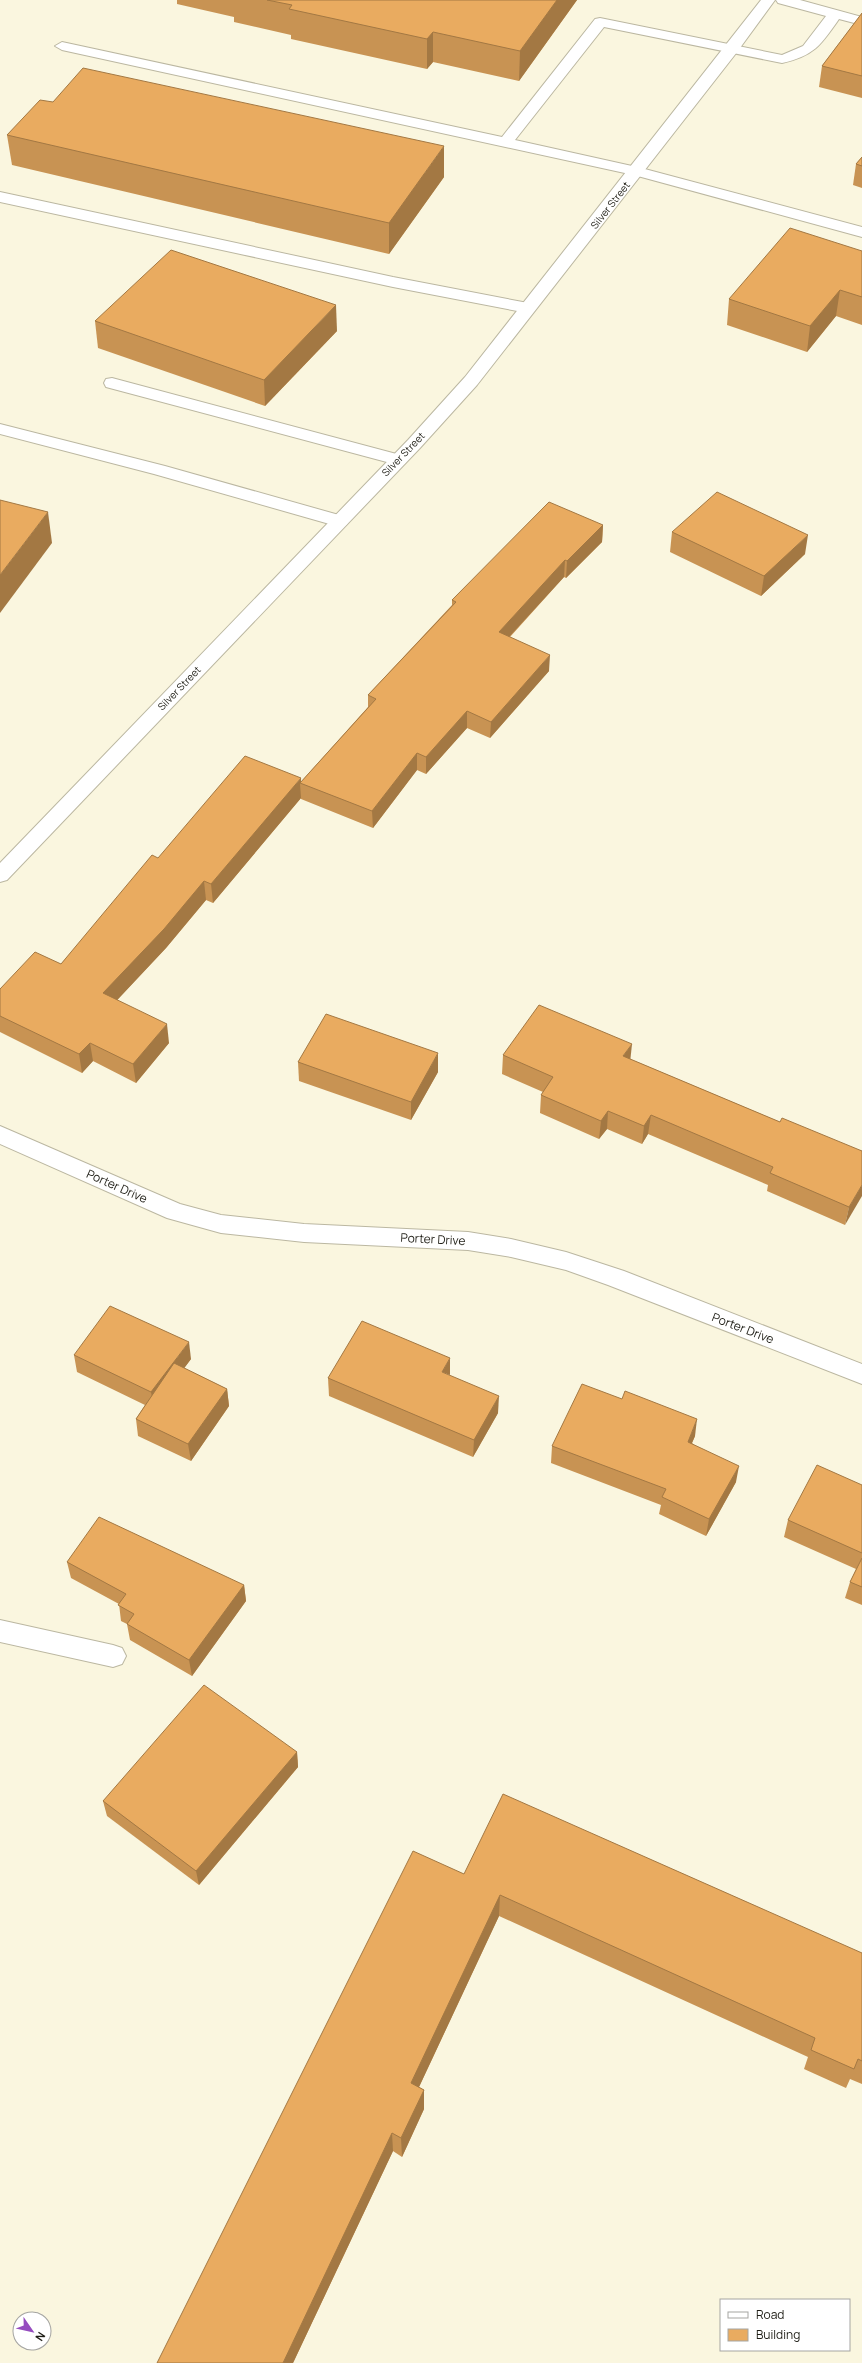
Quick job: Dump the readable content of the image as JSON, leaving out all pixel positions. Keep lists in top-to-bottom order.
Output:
{
  "streets": {
    "street": ["Silver Street", "Porter Drive"]
  },
  "legend": ["Road", "Building"],
  "north": "bottom right"
}
